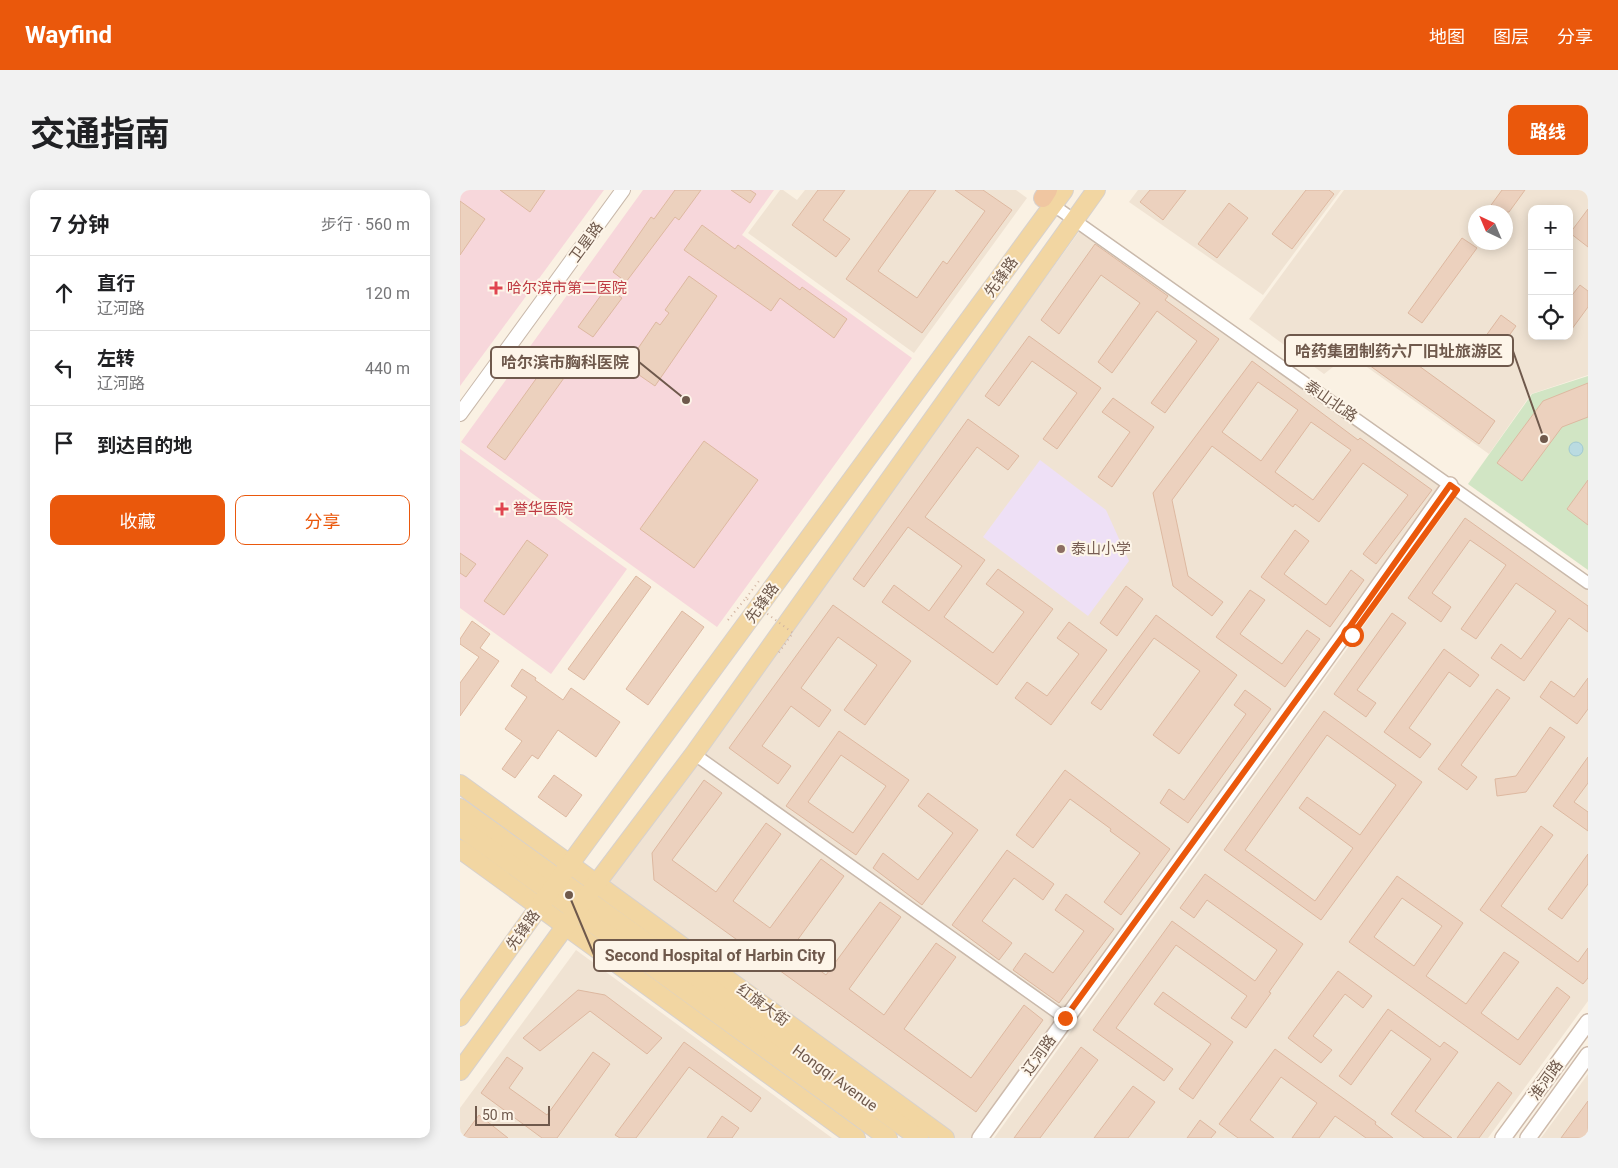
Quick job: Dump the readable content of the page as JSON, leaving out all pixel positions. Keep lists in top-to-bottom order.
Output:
{
  "streets": {
    "main road": [
      "先锋路",
      "红旗大街",
      "辽河路",
      "Hongqi Avenue",
      "淮河路"
    ],
    "street": ["卫星路", "泰山北路"]
  },
  "crossings": [
    ["先锋路", "泰山北路"],
    ["先锋路", "红旗大街"],
    ["先锋路", "Hongqi Avenue"],
    ["泰山北路", "辽河路"],
    ["红旗大街", "Hongqi Avenue"]
  ],
  "places": {
    "health": ["哈尔滨市第二医院", "誉华医院"],
    "other": [
      "哈尔滨市胸科医院",
      "哈药集团制药六厂旧址旅游区",
      "泰山小学",
      "Second Hospital of Harbin City"
    ]
  },
  "scale_bar": "50 m",
  "north": "top left",
  "page": {
    "header": "Wayfind",
    "nav": ["地图", "图层", "分享"],
    "title": "交通指南",
    "buttons": [
      "路线",
      ["收藏", "分享"]
    ],
    "heading": ["7 分钟", "步行 · 560 m"],
    "map_buttons": ["+", "−"],
    "list": [
      ["直行", "辽河路", "120 m"],
      ["左转", "辽河路", "440 m"],
      "到达目的地"
    ],
    "scale": "50 m"
  }
}
